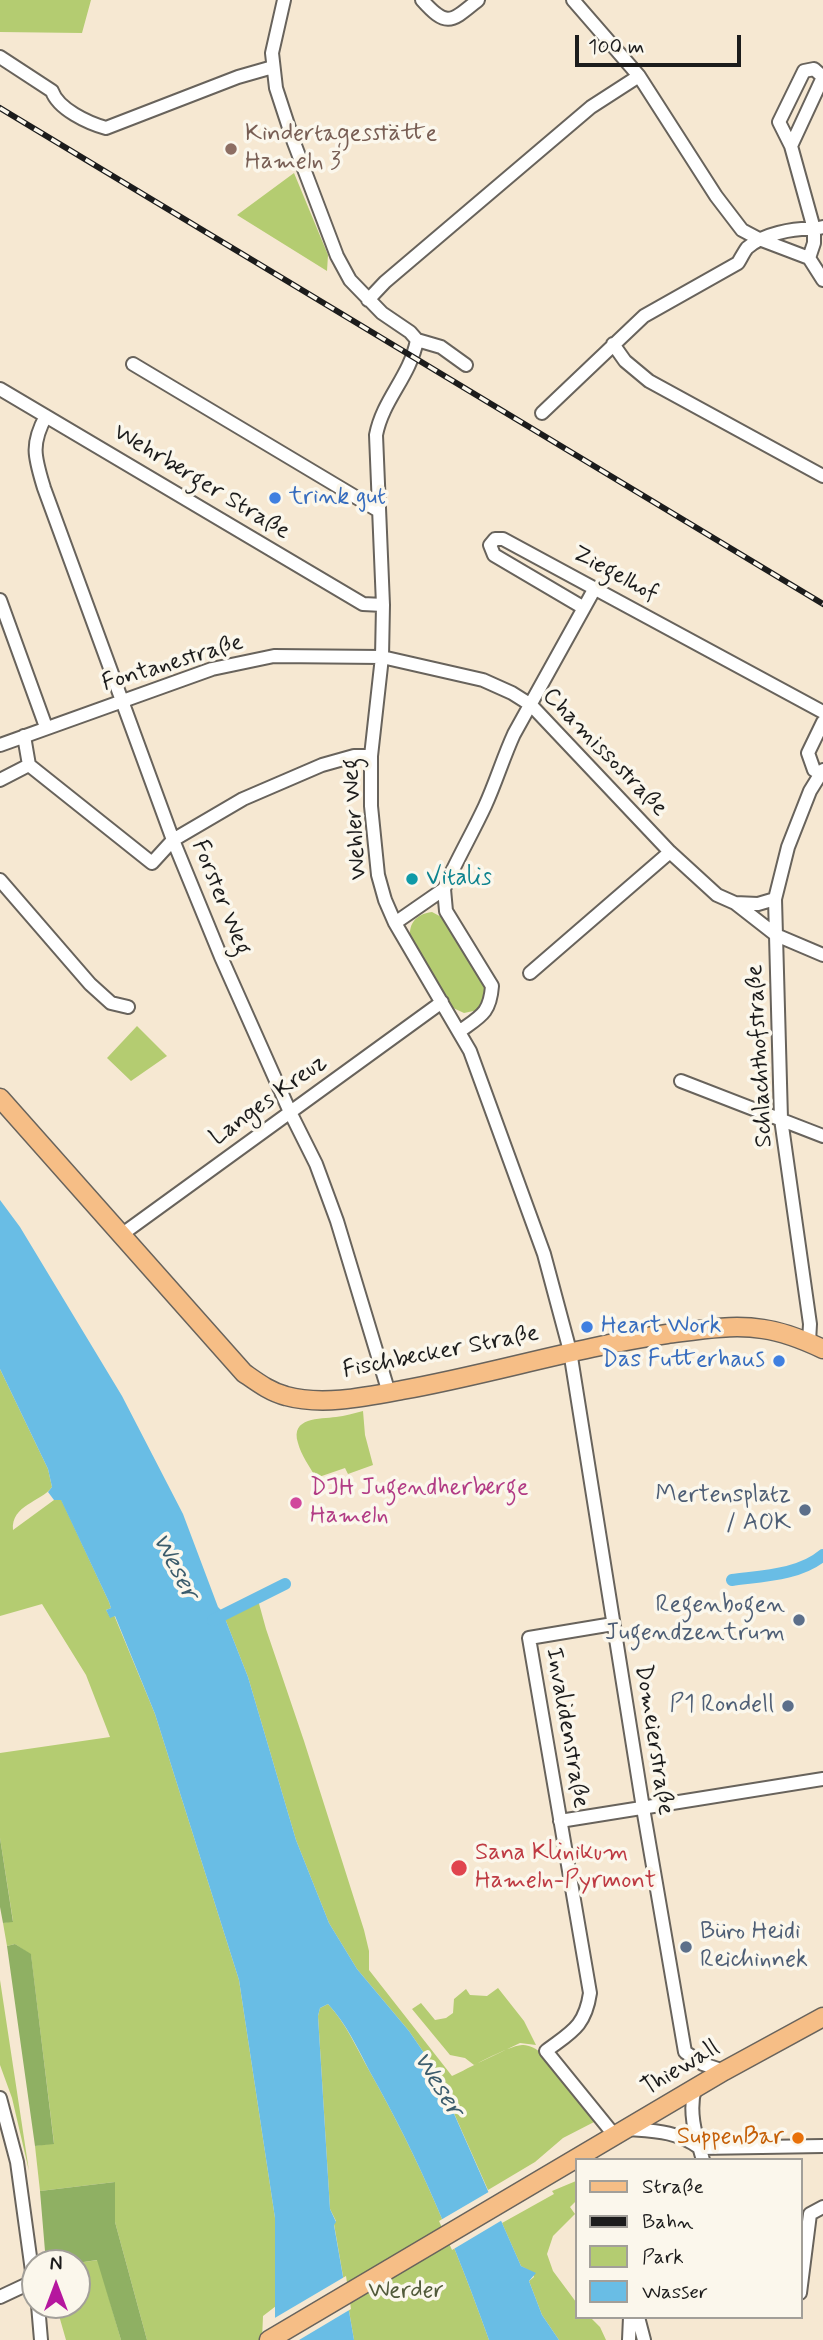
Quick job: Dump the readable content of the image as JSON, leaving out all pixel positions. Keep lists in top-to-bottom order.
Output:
{
  "streets": {
    "main road": ["Fischbecker Straße", "Thiewall"],
    "street": [
      "Wehrberger Straße",
      "Ziegelhof",
      "Fontanestraße",
      "Chamissostraße",
      "Wehler Weg",
      "Forster Weg",
      "Schlachthofstraße",
      "Langes Kreuz",
      "Invalidenstraße",
      "Domeierstraße"
    ]
  },
  "crossings": [
    ["Wehrberger Straße", "Wehler Weg"],
    ["Wehrberger Straße", "Forster Weg"],
    ["Fontanestraße", "Chamissostraße"],
    ["Fontanestraße", "Wehler Weg"],
    ["Fontanestraße", "Forster Weg"],
    ["Chamissostraße", "Wehler Weg"],
    ["Chamissostraße", "Schlachthofstraße"],
    ["Wehler Weg", "Langes Kreuz"],
    ["Wehler Weg", "Fischbecker Straße"],
    ["Wehler Weg", "Domeierstraße"],
    ["Forster Weg", "Langes Kreuz"],
    ["Forster Weg", "Fischbecker Straße"],
    ["Schlachthofstraße", "Fischbecker Straße"],
    ["Langes Kreuz", "Fischbecker Straße"],
    ["Fischbecker Straße", "Domeierstraße"],
    ["Invalidenstraße", "Domeierstraße"],
    ["Invalidenstraße", "Thiewall"],
    ["Domeierstraße", "Thiewall"]
  ],
  "water": ["Weser"],
  "parks": ["Werder"],
  "places": [
    "Kindertagesstätte Hameln 3",
    "trink gut",
    "Vitalis",
    "Heart Work",
    "Das Futterhaus",
    "DJH Jugendherberge Hameln",
    "Mertensplatz / AOK",
    "Regenbogen Jugendzentrum",
    "P1 Rondell",
    "Sana Klinikum Hameln-Pyrmont",
    "Büro Heidi Reichinnek",
    "SuppenBar"
  ],
  "legend": [
    "Straße",
    "Bahn",
    "Park",
    "Wasser"
  ],
  "scale_bar": "100 m",
  "north": "top"
}
